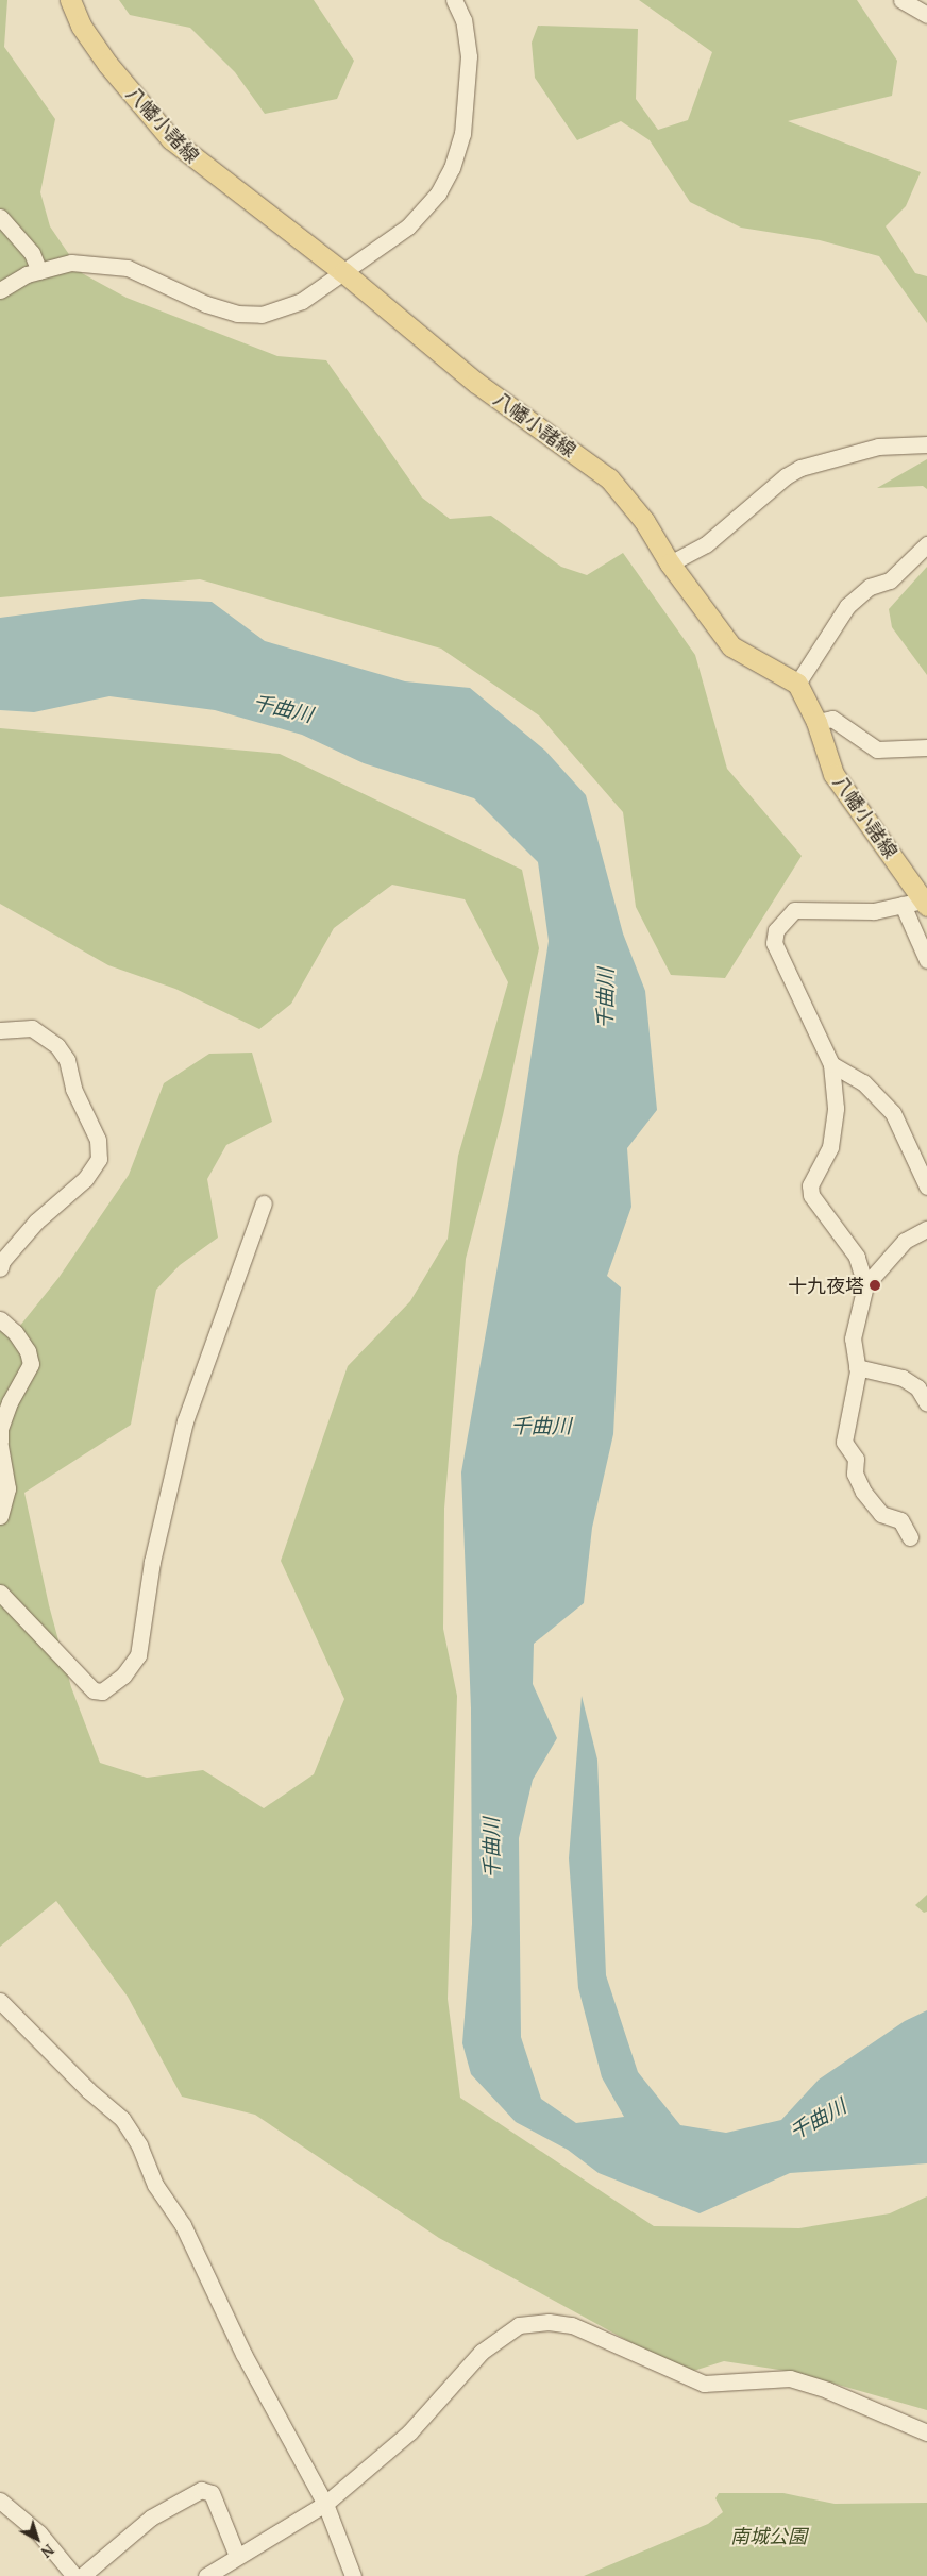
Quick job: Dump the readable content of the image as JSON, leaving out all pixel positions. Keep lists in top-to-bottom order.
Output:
{
  "streets": {
    "main road": ["八幡小諸線"]
  },
  "water": ["千曲川"],
  "parks": ["南城公園"],
  "places": ["十九夜塔"],
  "north": "bottom right"
}
